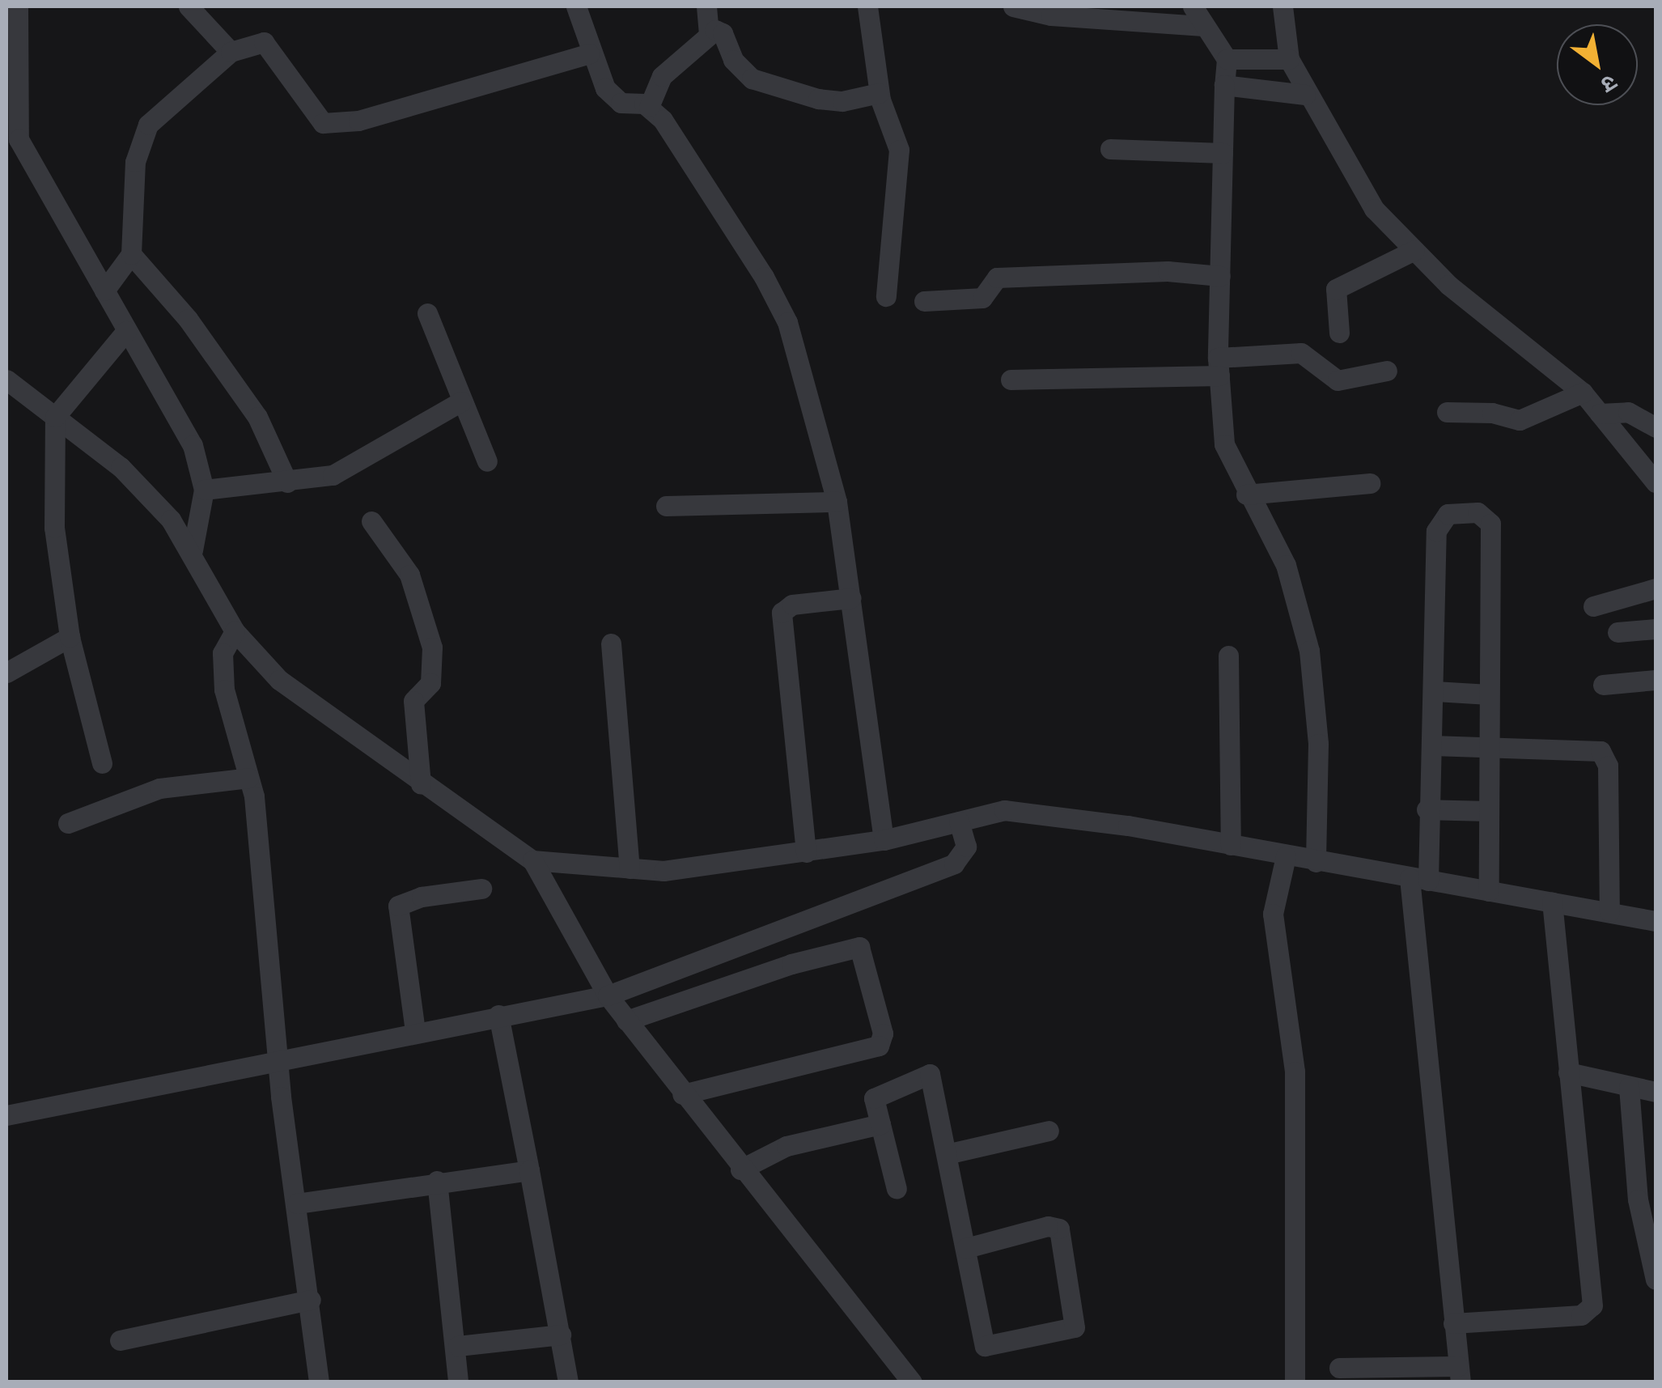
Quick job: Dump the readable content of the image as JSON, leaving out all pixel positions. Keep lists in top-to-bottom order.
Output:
{
  "north": "bottom right"
}
